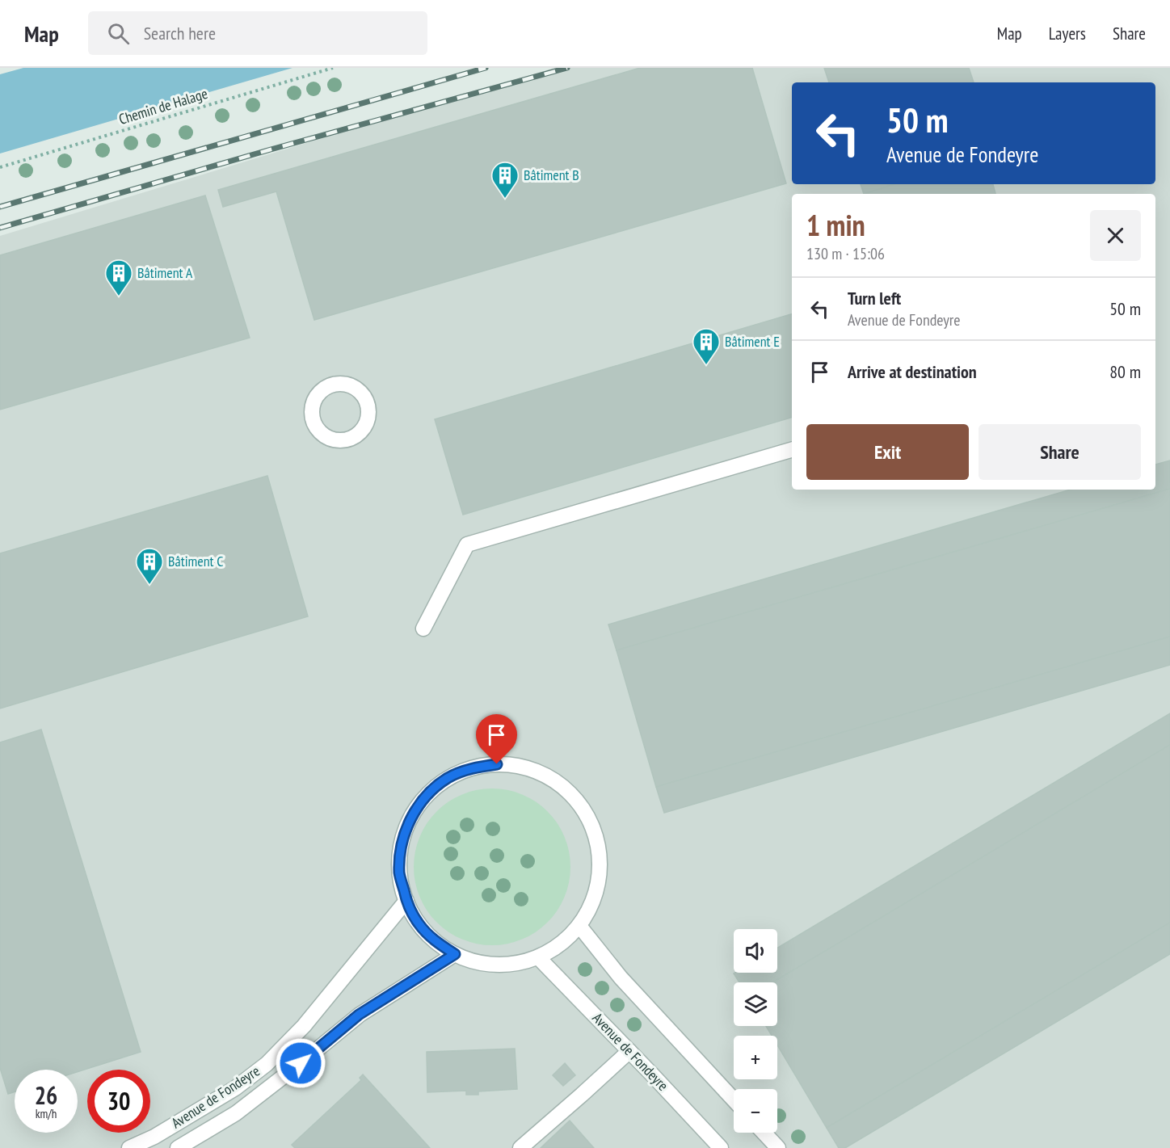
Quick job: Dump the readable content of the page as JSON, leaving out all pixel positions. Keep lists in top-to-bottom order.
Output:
{
  "streets": {
    "street": ["Avenue de Fondeyre"],
    "path": ["Chemin de Halage"]
  },
  "places": {
    "building": [
      "Bâtiment B",
      "Bâtiment A",
      "Bâtiment E",
      "Bâtiment C"
    ]
  },
  "page": {
    "header": "Map",
    "search": "Search here",
    "nav": ["Map", "Layers", "Share"],
    "turn": ["50 m", "Avenue de Fondeyre"],
    "heading": ["1 min", "130 m · 15:06"],
    "list": [
      {
        "name": "Turn left",
        "note": "Avenue de Fondeyre",
        "value": "50 m"
      },
      {
        "name": "Arrive at destination",
        "value": "80 m"
      }
    ],
    "buttons": ["Exit", "Share"],
    "map_buttons": ["+", "−"],
    "speed": "26 km/h",
    "limit": "30"
  }
}
